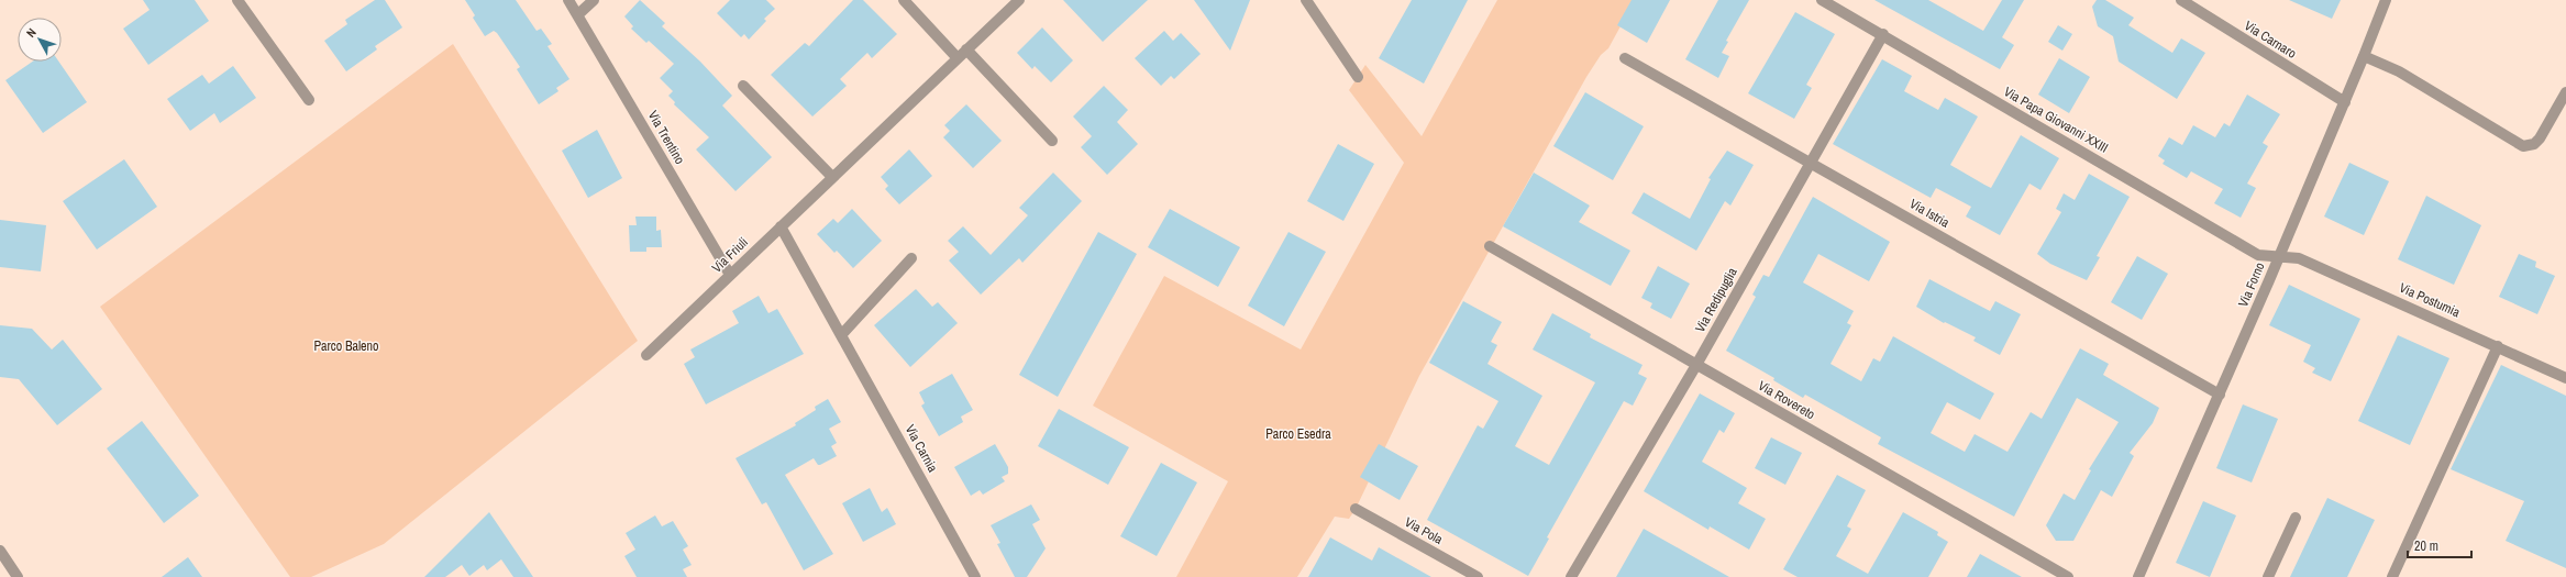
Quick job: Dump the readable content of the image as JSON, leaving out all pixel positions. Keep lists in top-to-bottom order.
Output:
{
  "streets": {
    "street": [
      "Via Carnaro",
      "Via Papa Giovanni XXIII",
      "Via Trentino",
      "Via Istria",
      "Via Friuli",
      "Via Forno",
      "Via Redipuglia",
      "Via Postumia",
      "Via Rovereto",
      "Via Carnia",
      "Via Pola"
    ]
  },
  "crossings": [
    ["Via Carnaro", "Via Forno"],
    ["Via Papa Giovanni XXIII", "Via Forno"],
    ["Via Papa Giovanni XXIII", "Via Redipuglia"],
    ["Via Papa Giovanni XXIII", "Via Postumia"],
    ["Via Trentino", "Via Friuli"],
    ["Via Istria", "Via Forno"],
    ["Via Istria", "Via Redipuglia"],
    ["Via Friuli", "Via Carnia"],
    ["Via Forno", "Via Postumia"],
    ["Via Redipuglia", "Via Rovereto"]
  ],
  "parks": ["Parco Baleno", "Parco Esedra"],
  "scale_bar": "20 m",
  "north": "top left"
}
